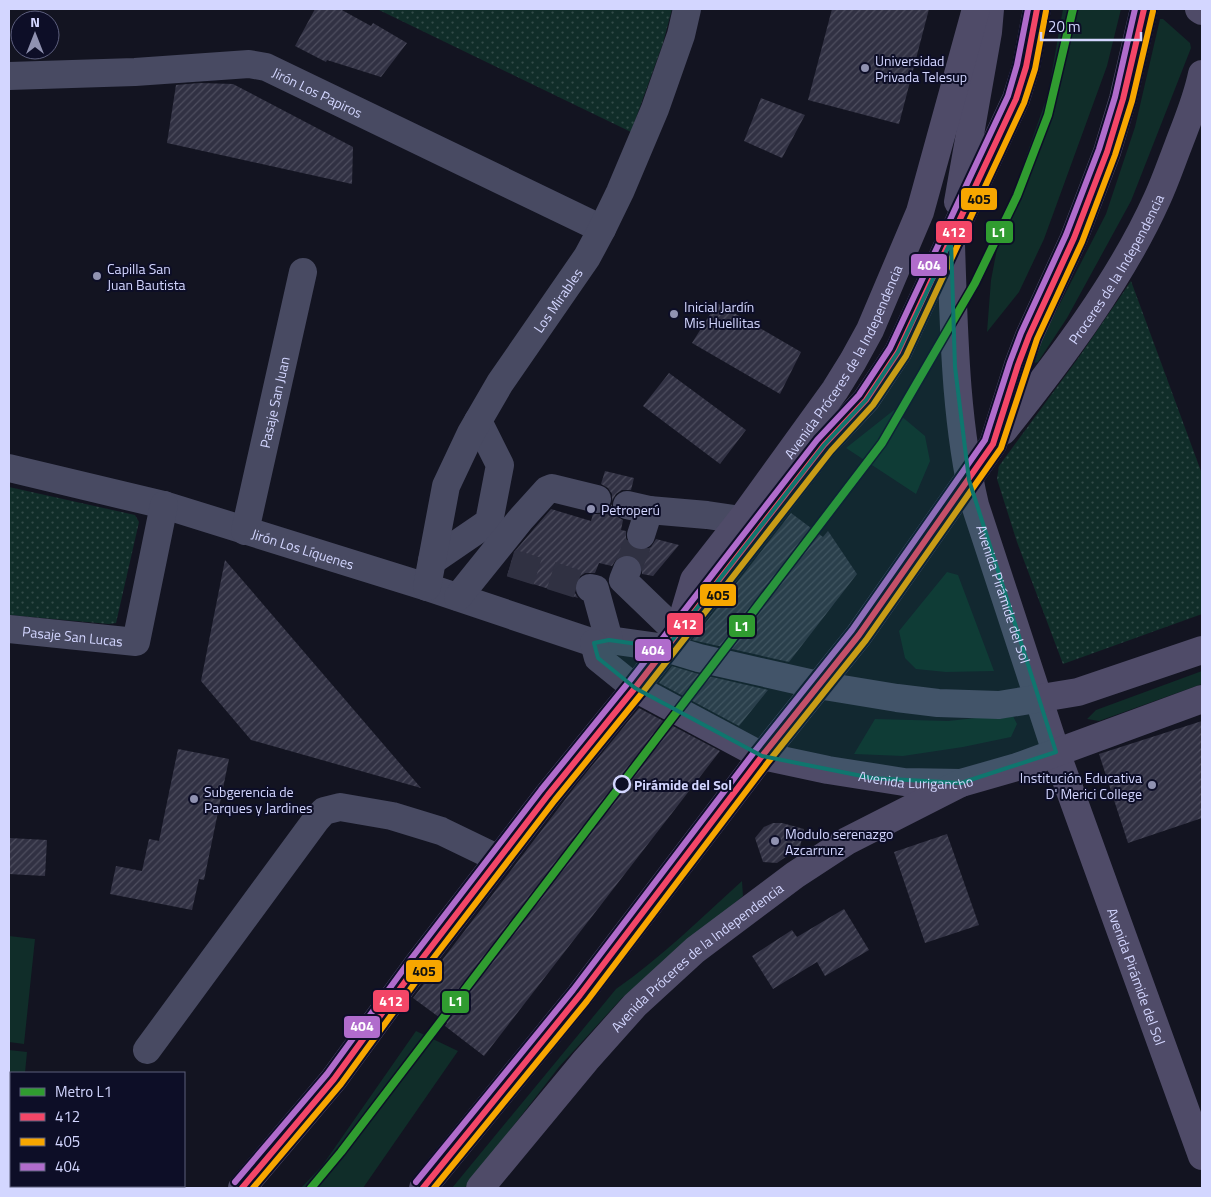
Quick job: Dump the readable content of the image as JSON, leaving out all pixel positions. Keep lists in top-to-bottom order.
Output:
{
  "streets": {
    "main road": [
      "Proceres de la Independencia",
      "Avenida Próceres de la Independencia",
      "Avenida Pirámide del Sol",
      "Avenida Lurigancho"
    ],
    "street": [
      "Jirón Los Papiros",
      "Los Mirables",
      "Pasaje San Juan",
      "Jirón Los Líquenes",
      "Pasaje San Lucas"
    ]
  },
  "crossings": [
    ["Jirón Los Papiros", "Los Mirables"],
    ["Los Mirables", "Jirón Los Líquenes"],
    ["Avenida Próceres de la Independencia", "Jirón Los Líquenes"],
    ["Avenida Próceres de la Independencia", "Avenida Pirámide del Sol"],
    ["Avenida Próceres de la Independencia", "Avenida Lurigancho"],
    ["Pasaje San Juan", "Jirón Los Líquenes"],
    ["Jirón Los Líquenes", "Pasaje San Lucas"],
    ["Avenida Pirámide del Sol", "Avenida Lurigancho"]
  ],
  "places": [
    "Universidad Privada Telesup",
    "Capilla San Juan Bautista",
    "Inicial Jardín Mis Huellitas",
    "Petroperú",
    "Pirámide del Sol",
    "Institución Educativa D' Merici College",
    "Subgerencia de Parques y Jardines",
    "Modulo serenazgo Azcarrunz"
  ],
  "lines": [
    "metro line L1",
    "transit line 412",
    "transit line 404",
    "transit line 405"
  ],
  "legend": [
    "Metro L1",
    "412",
    "405",
    "404"
  ],
  "scale_bar": "20 m",
  "north": "top"
}
